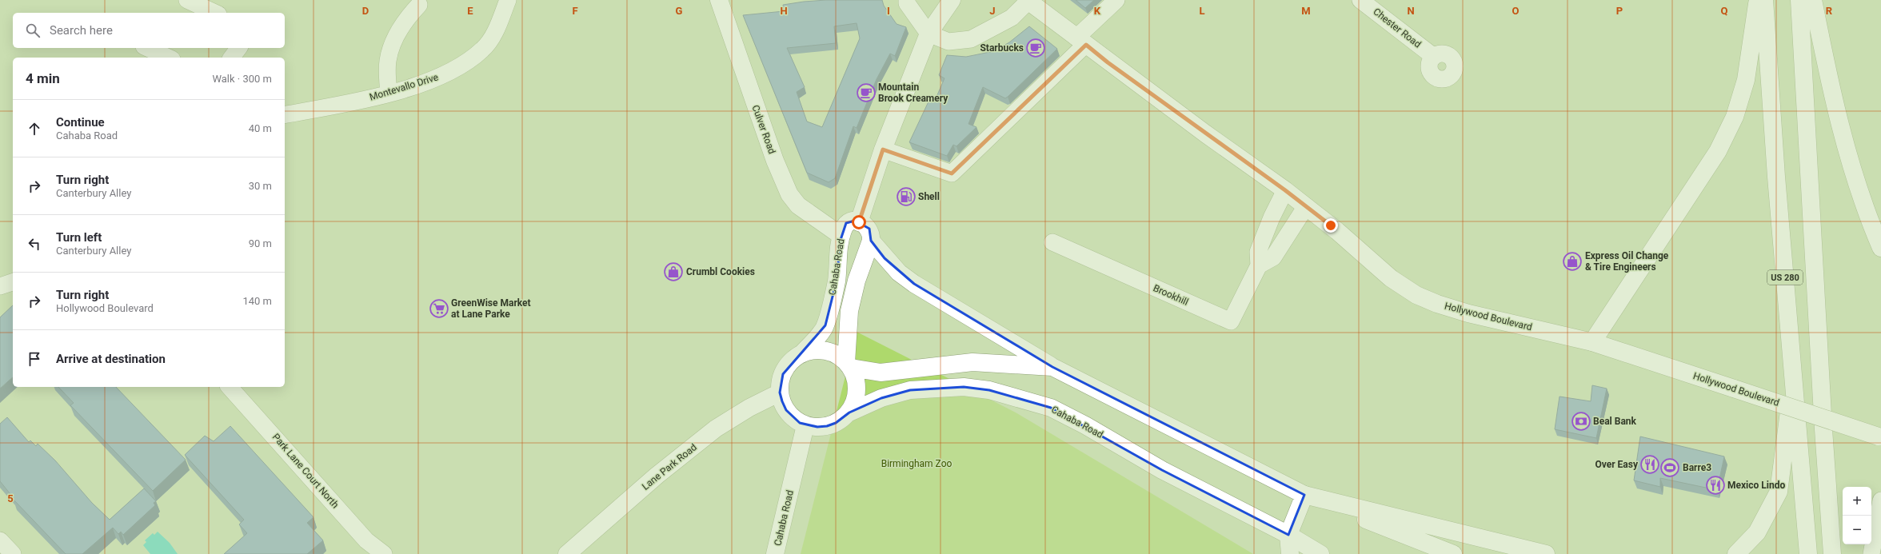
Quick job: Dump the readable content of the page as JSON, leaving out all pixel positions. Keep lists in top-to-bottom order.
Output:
{
  "streets": {
    "main road": [
      "Culver Road",
      "Cahaba Road",
      "US 280",
      "Hollywood Boulevard",
      "Lane Park Road"
    ],
    "street": [
      "Chester Road",
      "Montevallo Drive",
      "Brookhill",
      "Park Lane Court North"
    ]
  },
  "crossings": [
    ["Culver Road", "Cahaba Road"],
    ["Cahaba Road", "Lane Park Road"],
    ["Brookhill", "Hollywood Boulevard"]
  ],
  "parks": ["Birmingham Zoo"],
  "places": {
    "cafe": ["Starbucks", "Mountain Brook Creamery"],
    "fuel station": ["Shell"],
    "shop": ["Express Oil Change & Tire Engineers", "Crumbl Cookies"],
    "supermarket": ["GreenWise Market at Lane Parke"],
    "bank": ["Beal Bank"],
    "restaurant": ["Over Easy", "Mexico Lindo"],
    "sports": ["Barre3"]
  },
  "page": {
    "search": "Search here",
    "heading": ["4 min", "Walk · 300 m"],
    "list": [
      ["Continue", "Cahaba Road", "40 m"],
      ["Turn right", "Canterbury Alley", "30 m"],
      ["Turn left", "Canterbury Alley", "90 m"],
      ["Turn right", "Hollywood Boulevard", "140 m"],
      "Arrive at destination"
    ],
    "map_buttons": ["+", "−"]
  },
  "grid": {
    "columns": [
      "D",
      "E",
      "F",
      "G",
      "H",
      "I",
      "J",
      "K",
      "L",
      "M",
      "N",
      "O",
      "P",
      "Q",
      "R"
    ],
    "rows": ["5"]
  }
}
